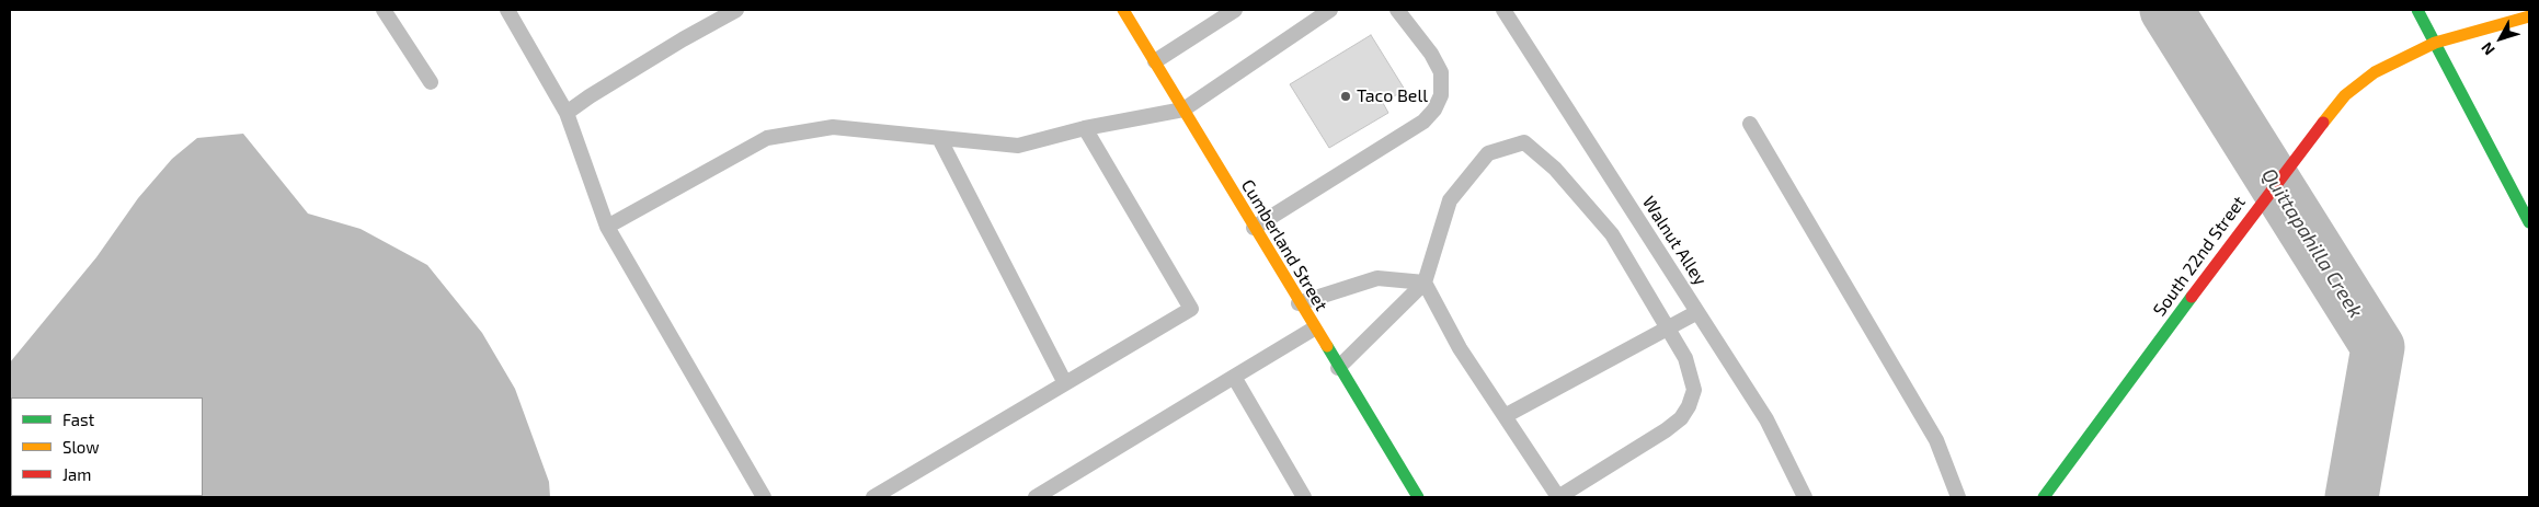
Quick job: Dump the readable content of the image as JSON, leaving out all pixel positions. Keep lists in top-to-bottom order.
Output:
{
  "streets": {
    "main road": ["Cumberland Street", "South 22nd Street"],
    "lane": ["Walnut Alley"]
  },
  "water": ["Quittapahilla Creek"],
  "places": ["Taco Bell"],
  "legend": ["Fast", "Slow", "Jam"],
  "north": "bottom left"
}
